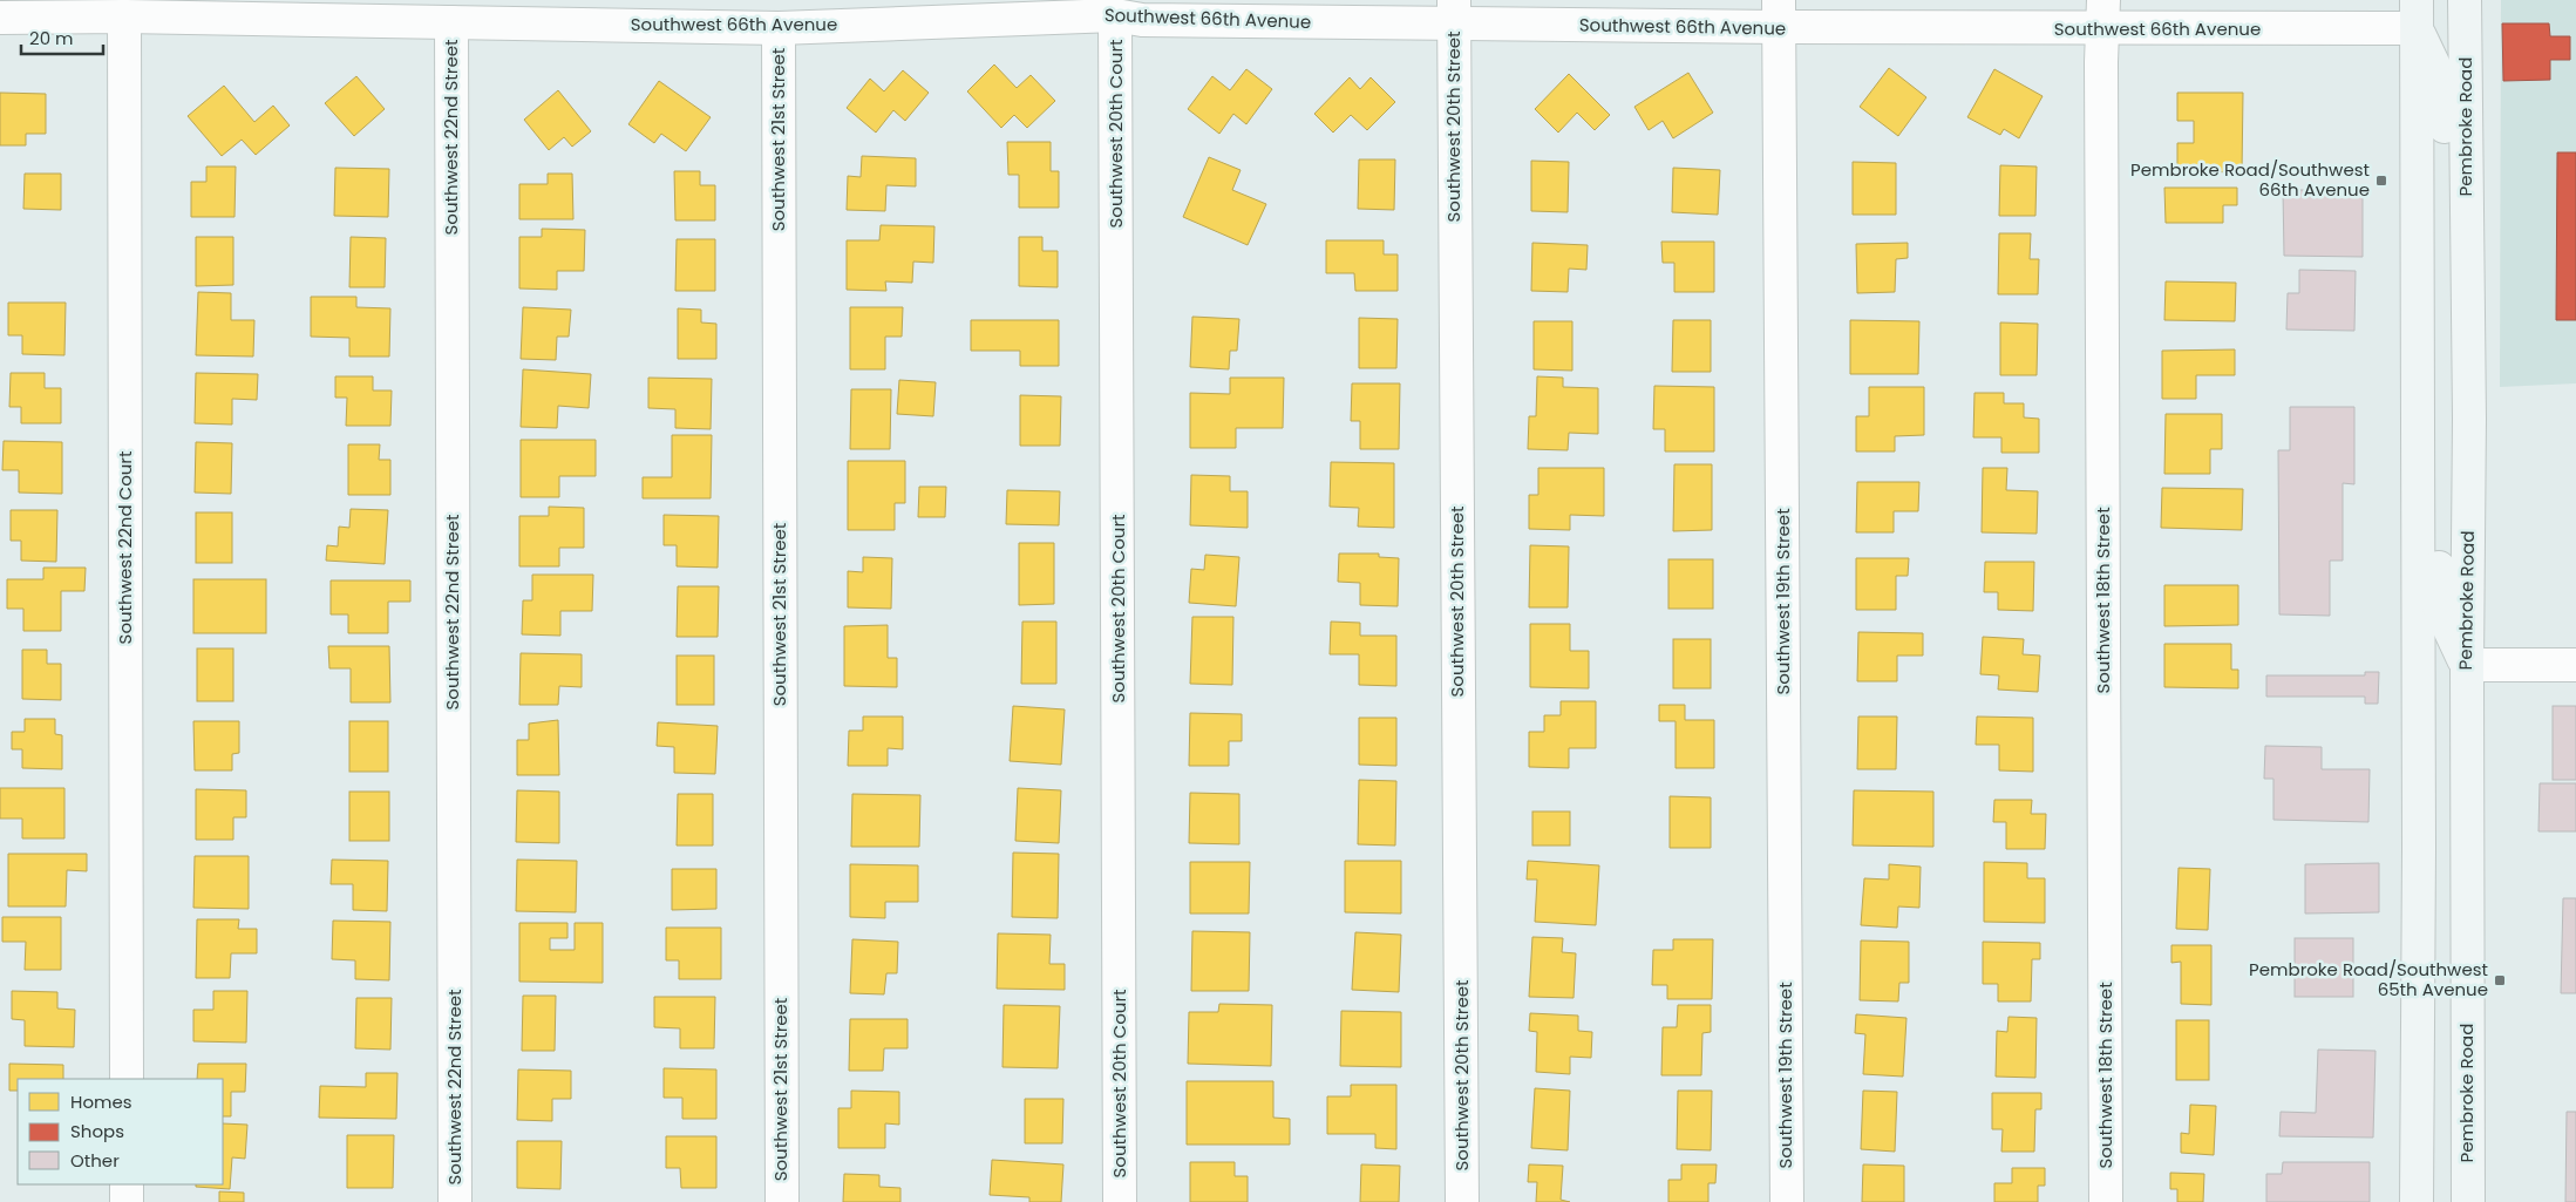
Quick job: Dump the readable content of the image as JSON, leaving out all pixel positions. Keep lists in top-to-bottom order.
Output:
{
  "streets": {
    "main road": ["Pembroke Road"],
    "street": [
      "Southwest 66th Avenue",
      "Southwest 20th Street",
      "Southwest 20th Court",
      "Southwest 22nd Street",
      "Southwest 21st Street",
      "Southwest 22nd Court",
      "Southwest 18th Street",
      "Southwest 19th Street"
    ]
  },
  "crossings": [
    ["Southwest 66th Avenue", "Southwest 20th Street"],
    ["Southwest 66th Avenue", "Southwest 20th Court"],
    ["Southwest 66th Avenue", "Southwest 22nd Street"],
    ["Southwest 66th Avenue", "Southwest 21st Street"],
    ["Southwest 66th Avenue", "Southwest 22nd Court"],
    ["Southwest 66th Avenue", "Southwest 18th Street"],
    ["Southwest 66th Avenue", "Southwest 19th Street"]
  ],
  "places": {
    "transit": ["Pembroke Road/Southwest 66th Avenue", "Pembroke Road/Southwest 65th Avenue"]
  },
  "legend": ["Homes", "Shops", "Other"],
  "scale_bar": "20 m"
}
